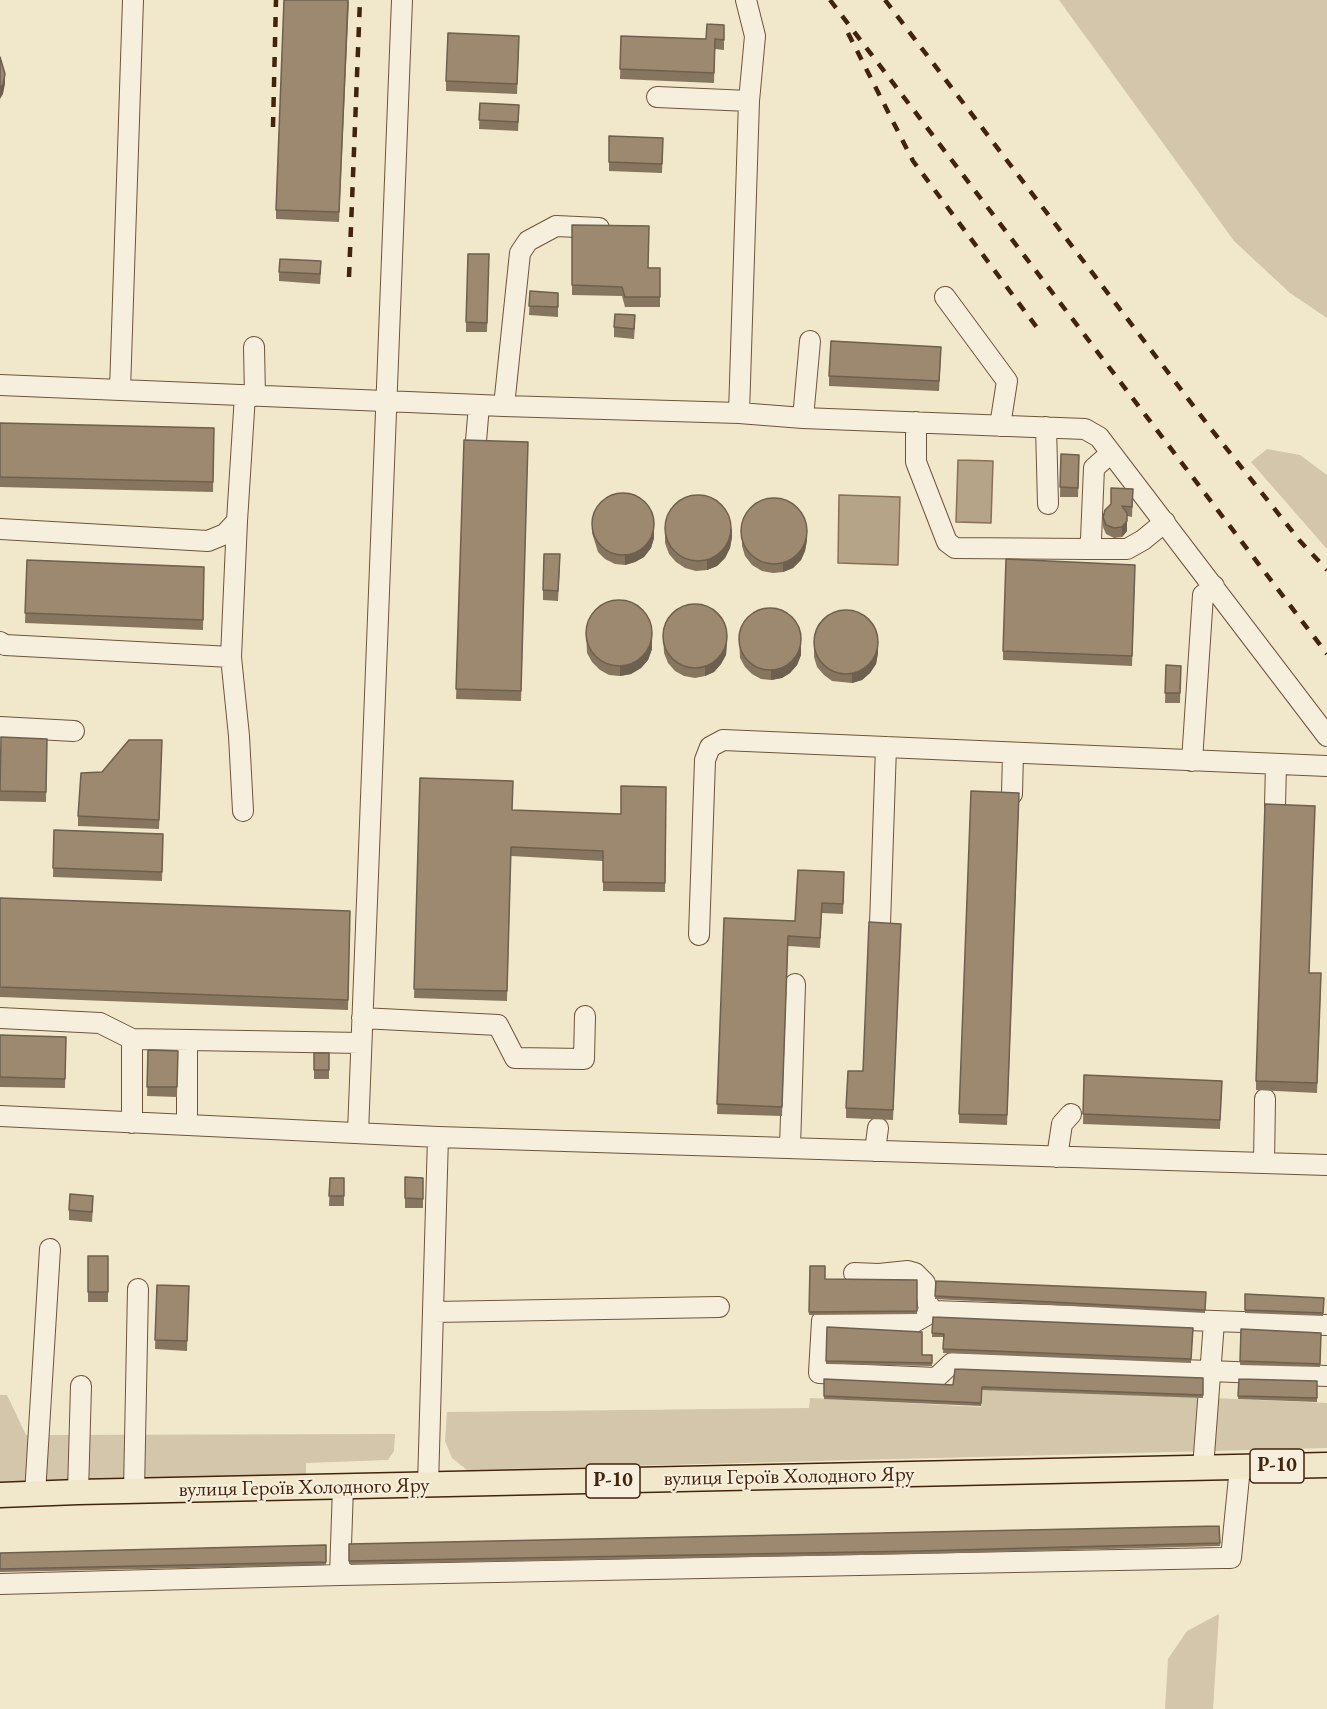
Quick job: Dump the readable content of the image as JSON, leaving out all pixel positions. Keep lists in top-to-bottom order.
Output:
{
  "streets": {
    "main road": ["Р-10", "вулиця Героїв Холодного Яру"]
  }
}
